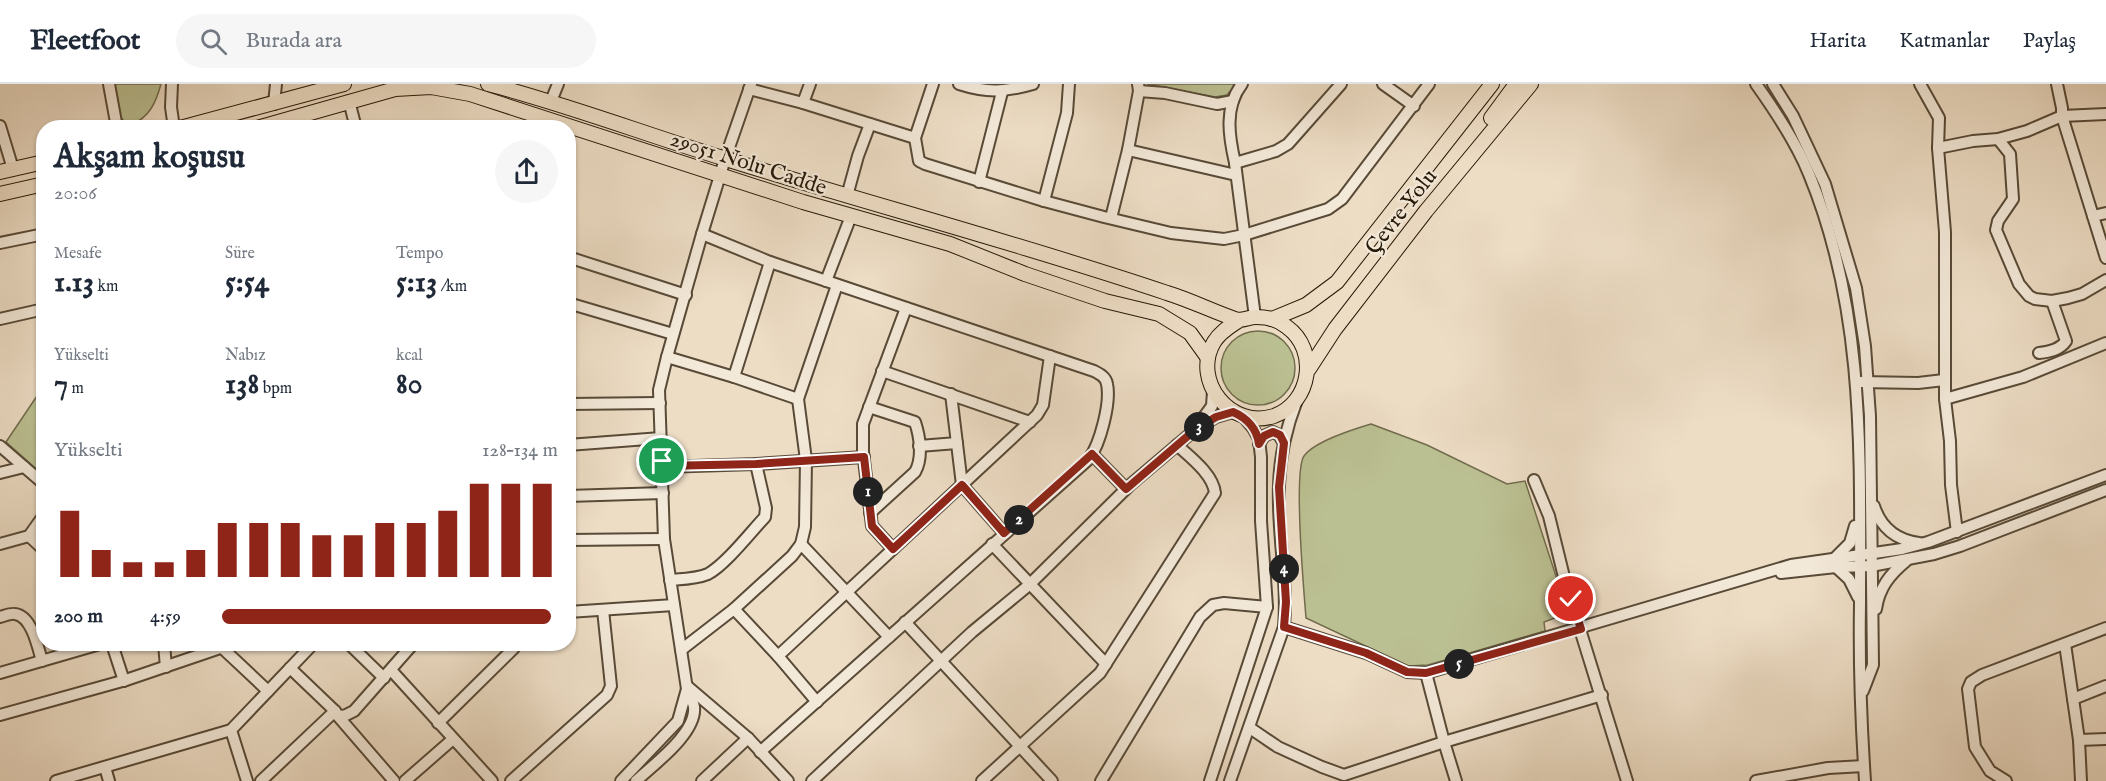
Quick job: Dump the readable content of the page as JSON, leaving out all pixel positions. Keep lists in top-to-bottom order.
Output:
{
  "streets": {
    "main road": ["29051 Nolu Cadde", "Çevre Yolu"]
  },
  "crossings": [
    ["29051 Nolu Cadde", "Çevre Yolu"]
  ],
  "page": {
    "header": "Fleetfoot",
    "search": "Burada ara",
    "nav": ["Harita", "Katmanlar", "Paylaş"],
    "heading": ["Akşam koşusu", "20:06"],
    "stats": [
      ["Mesafe", "1.13 km"],
      ["Süre", "5:54"],
      ["Tempo", "5:13 /km"],
      ["Yükselti", "7 m"],
      ["Nabız", "138 bpm"],
      ["kcal", "80"]
    ],
    "pins": [
      "3",
      "1",
      "2",
      "4",
      "5"
    ],
    "chart": ["Yükselti", "128–134 m"],
    "list": [
      {
        "name": "200 m",
        "note": "4:59"
      }
    ]
  }
}
